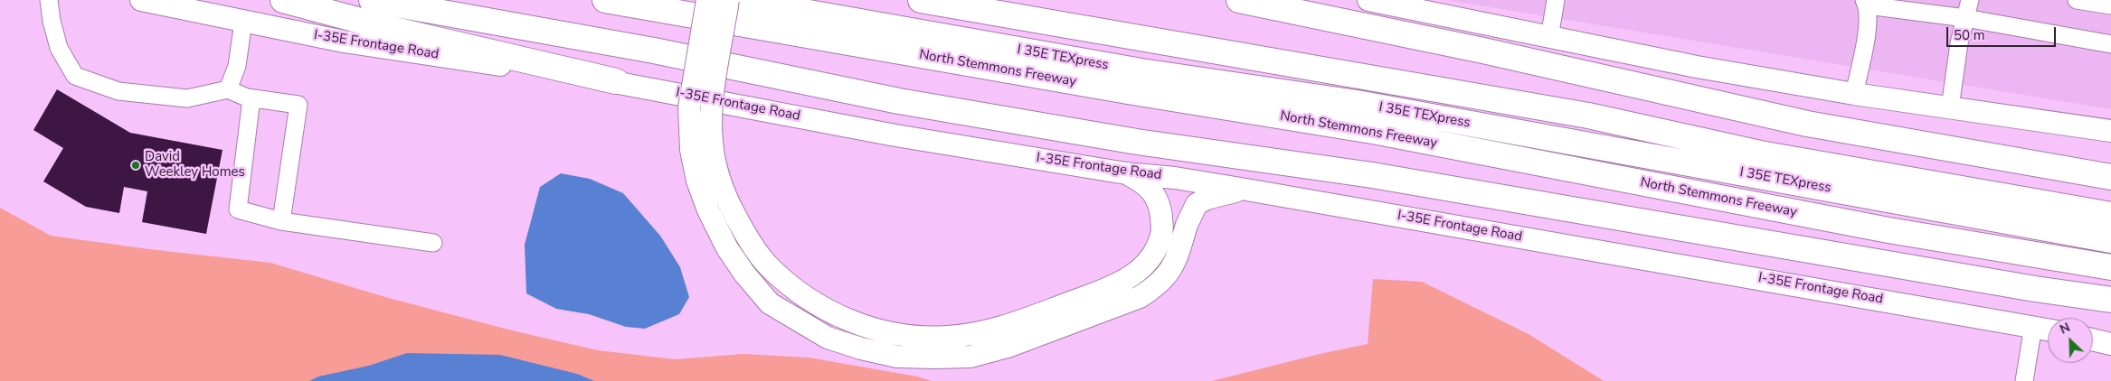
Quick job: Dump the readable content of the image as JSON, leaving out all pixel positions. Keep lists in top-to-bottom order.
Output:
{
  "streets": {
    "highway": ["I 35E TEXpress", "North Stemmons Freeway"],
    "main road": ["I-35E Frontage Road"]
  },
  "crossings": [
    ["I 35E TEXpress", "North Stemmons Freeway"]
  ],
  "places": ["David Weekley Homes"],
  "scale_bar": "50 m",
  "north": "top left"
}
